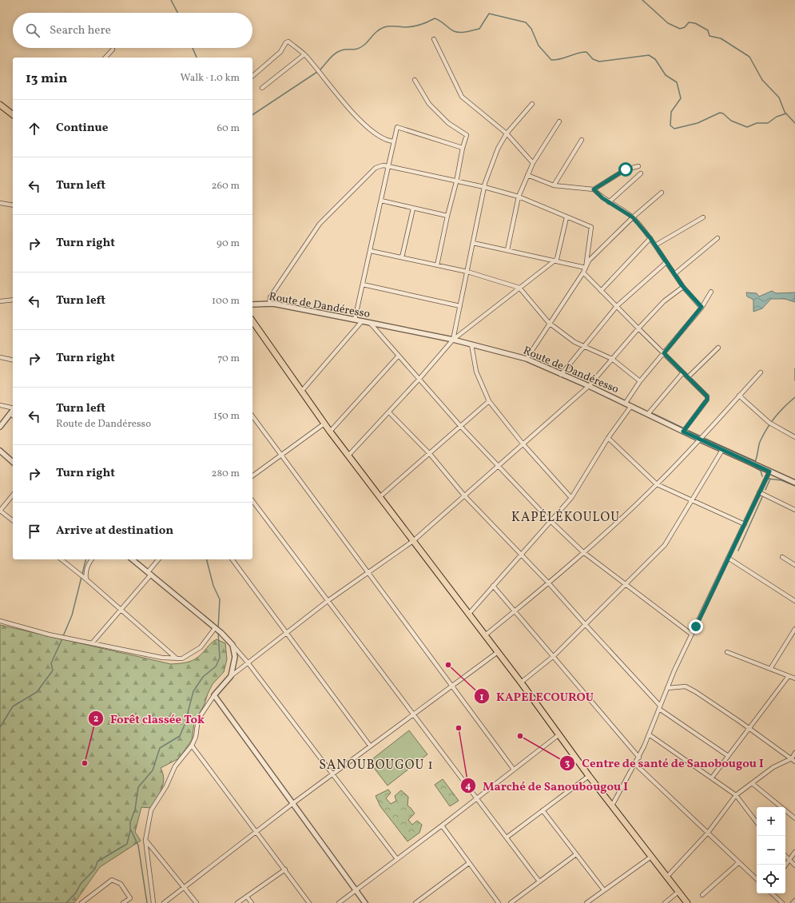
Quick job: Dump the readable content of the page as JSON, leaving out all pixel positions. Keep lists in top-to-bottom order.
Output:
{
  "streets": {
    "street": ["Route de Dandéresso"]
  },
  "districts": ["KAPÉLÉKOULOU", "SANOUBOUGOU 1"],
  "places": [
    "KAPELECOUROU",
    "Marché de Sanoubougou I",
    "Centre de santé de Sanobougou I",
    "Forêt classée Tok"
  ],
  "page": {
    "search": "Search here",
    "heading": ["13 min", "Walk · 1.0 km"],
    "list": [
      ["Continue", "60 m"],
      ["Turn left", "260 m"],
      ["Turn right", "90 m"],
      ["Turn left", "100 m"],
      ["Turn right", "70 m"],
      ["Turn left", "Route de Dandéresso", "150 m"],
      ["Turn right", "280 m"],
      "Arrive at destination"
    ],
    "map_buttons": ["+", "−"]
  }
}
